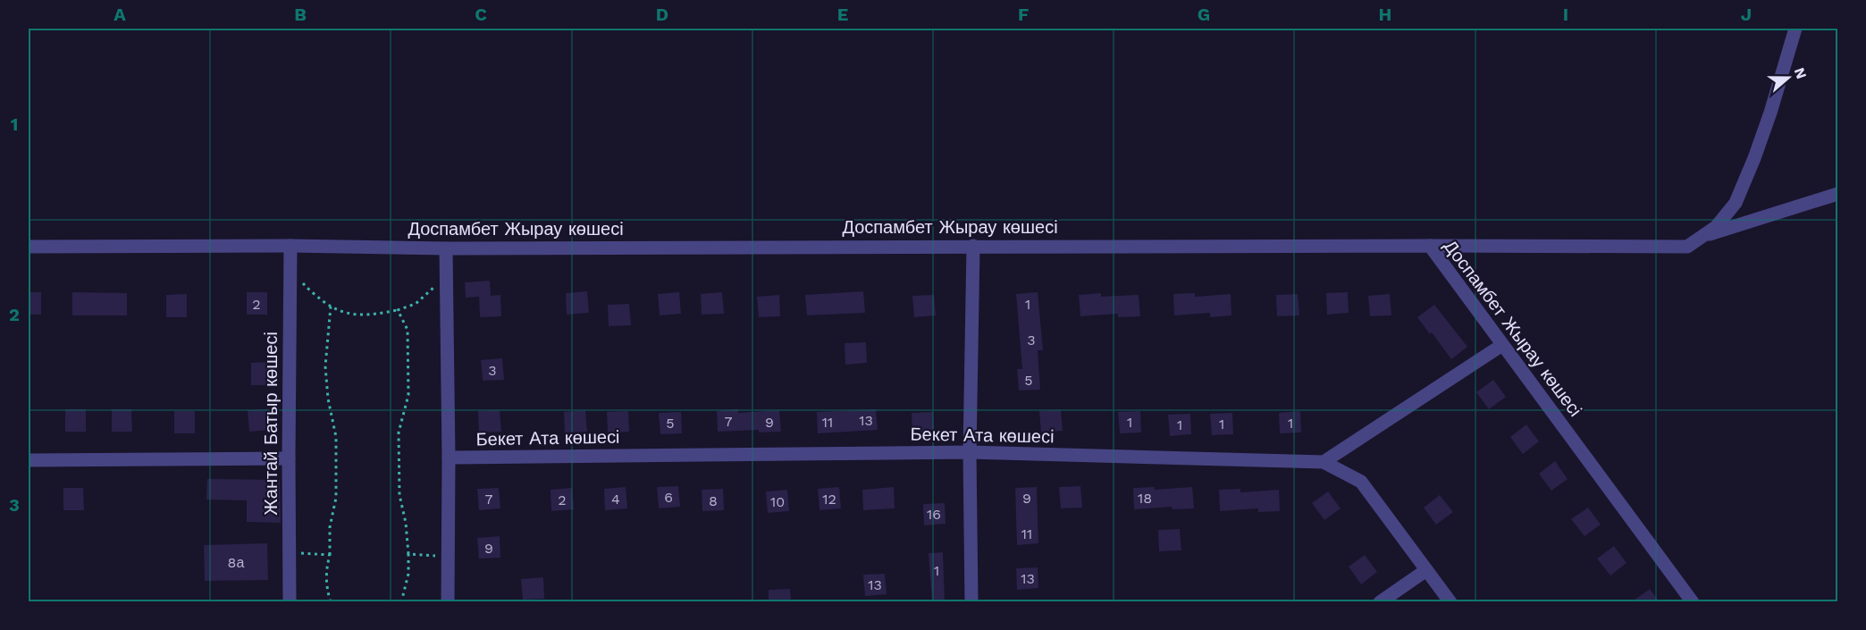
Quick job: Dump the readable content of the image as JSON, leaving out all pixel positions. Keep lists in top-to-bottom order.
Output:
{
  "streets": {
    "street": ["Доспамбет Жырау көшесі", "Жантай Батыр көшесі", "Бекет Ата көшесі"]
  },
  "crossings": [
    ["Доспамбет Жырау көшесі", "Жантай Батыр көшесі"]
  ],
  "house_numbers": [
    "2",
    "1",
    "3",
    "3",
    "5",
    "13",
    "7",
    "9",
    "11",
    "1",
    "5",
    "1",
    "1",
    "1",
    "6",
    "9",
    "18",
    "7",
    "4",
    "12",
    "2",
    "8",
    "10",
    "16",
    "11",
    "9",
    "8а",
    "1",
    "13",
    "13"
  ],
  "north": "right",
  "grid": {
    "columns": [
      "A",
      "B",
      "C",
      "D",
      "E",
      "F",
      "G",
      "H",
      "I",
      "J"
    ],
    "rows": ["1", "2", "3"]
  }
}
